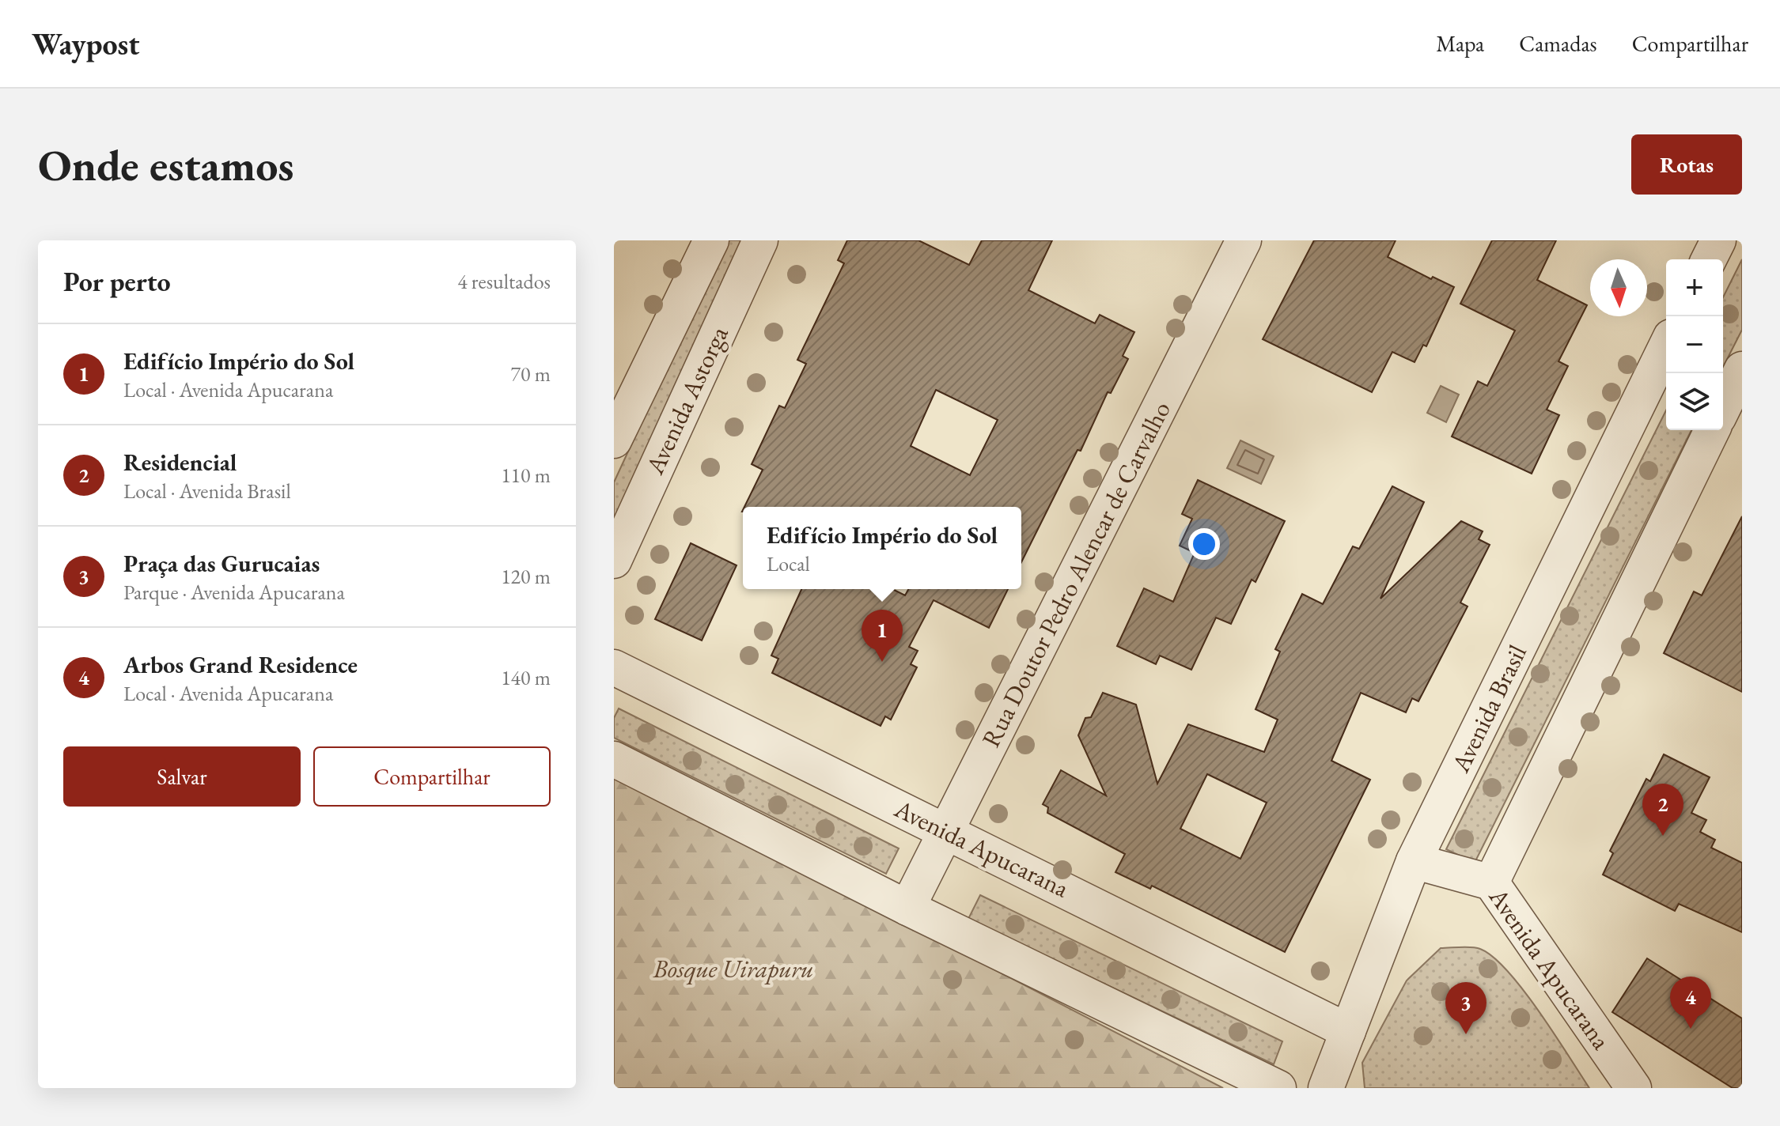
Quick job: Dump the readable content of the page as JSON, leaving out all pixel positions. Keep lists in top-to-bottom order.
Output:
{
  "streets": {
    "street": [
      "Avenida Astorga",
      "Rua Doutor Pedro Alencar de Carvalho",
      "Avenida Brasil",
      "Avenida Apucarana"
    ]
  },
  "crossings": [
    ["Rua Doutor Pedro Alencar de Carvalho", "Avenida Apucarana"],
    ["Avenida Brasil", "Avenida Apucarana"]
  ],
  "parks": ["Bosque Uirapuru"],
  "north": "bottom",
  "page": {
    "header": "Waypost",
    "nav": ["Mapa", "Camadas", "Compartilhar"],
    "buttons": [
      "Rotas",
      ["Salvar", "Compartilhar"]
    ],
    "title": "Onde estamos",
    "heading": ["Por perto", "4 resultados"],
    "map_buttons": ["+", "−"],
    "list": [
      {
        "mark": "1",
        "name": "Edifício Império do Sol",
        "note": "Local · Avenida Apucarana",
        "value": "70 m"
      },
      {
        "mark": "2",
        "name": "Residencial",
        "note": "Local · Avenida Brasil",
        "value": "110 m"
      },
      {
        "mark": "3",
        "name": "Praça das Gurucaias",
        "note": "Parque · Avenida Apucarana",
        "value": "120 m"
      },
      {
        "mark": "4",
        "name": "Arbos Grand Residence",
        "note": "Local · Avenida Apucarana",
        "value": "140 m"
      }
    ],
    "popup": ["Edifício Império do Sol", "Local"],
    "pins": [
      "1",
      "2",
      "4",
      "3"
    ]
  }
}
